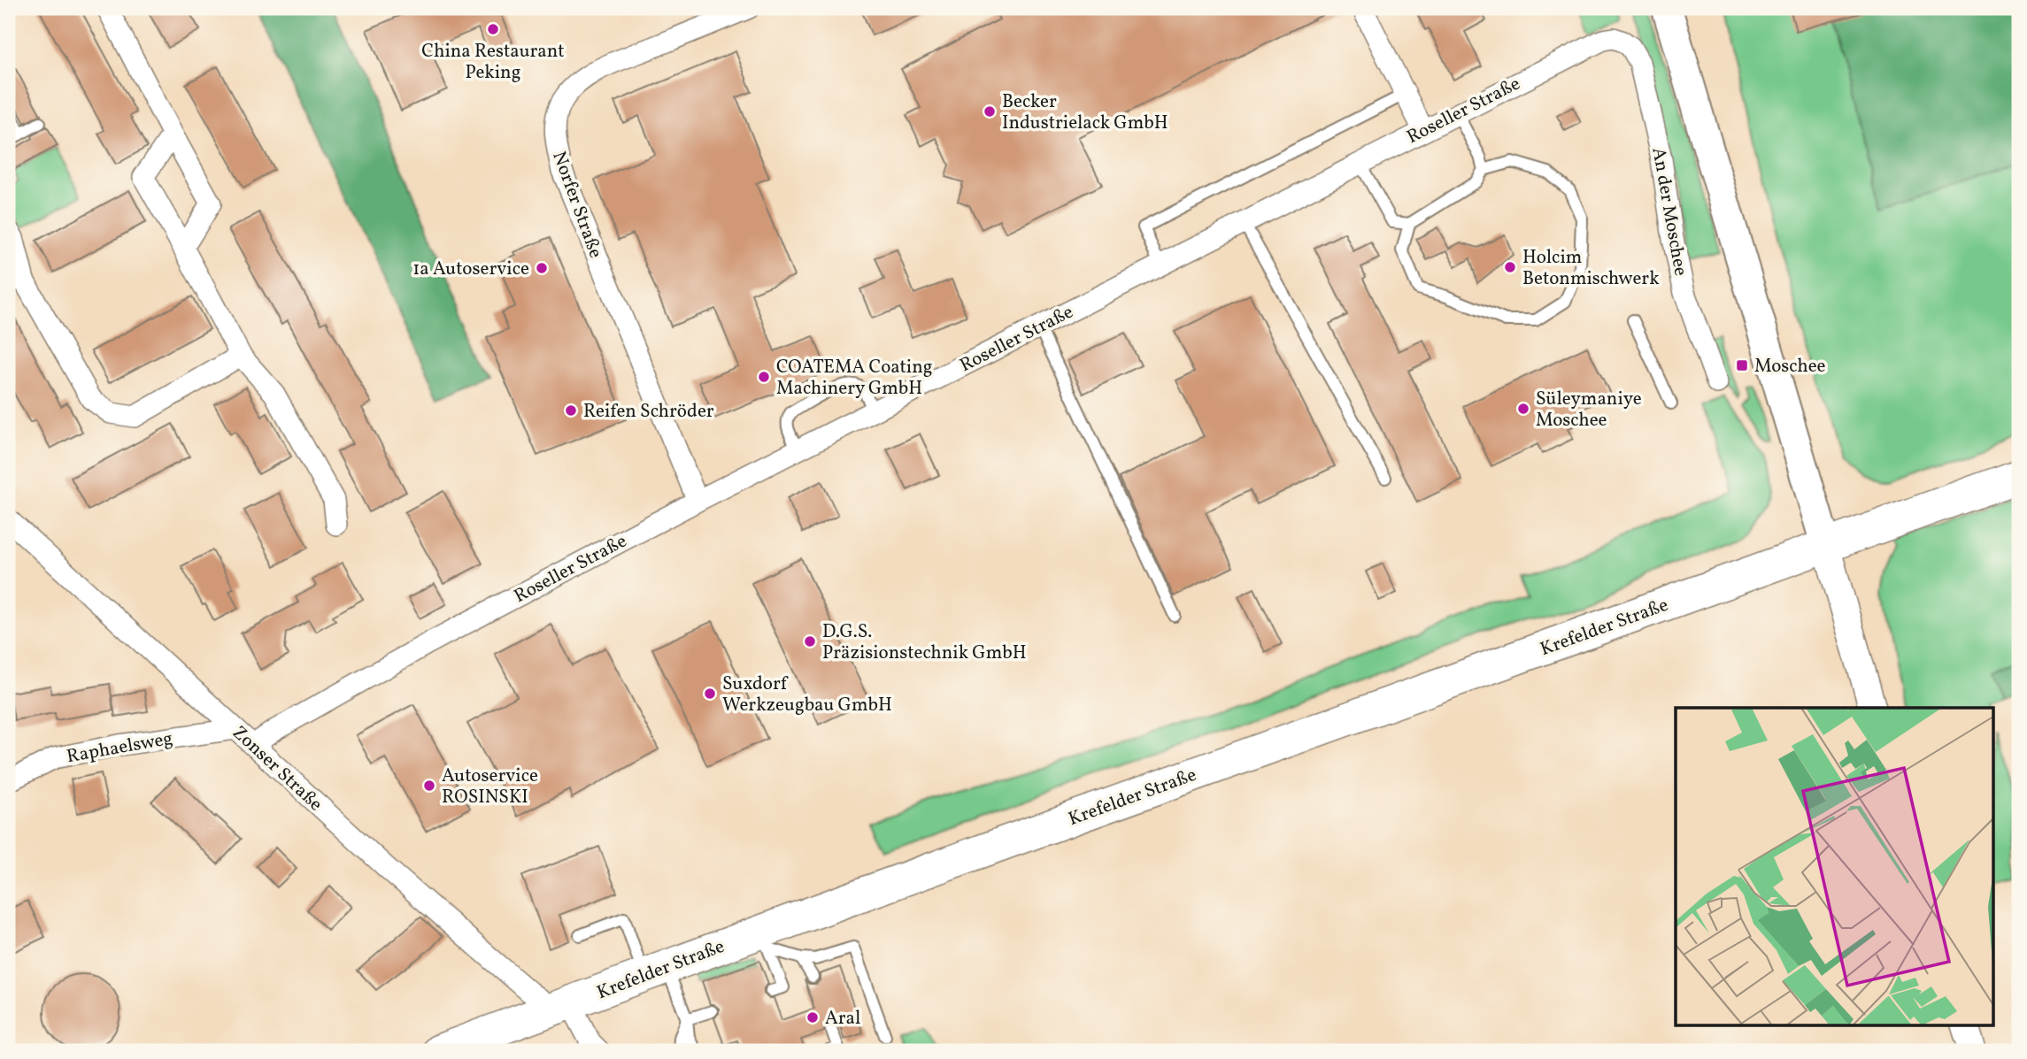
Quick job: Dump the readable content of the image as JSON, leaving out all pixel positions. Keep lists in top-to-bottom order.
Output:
{
  "streets": {
    "main road": ["Krefelder Straße"],
    "street": [
      "Roseller Straße",
      "Norfer Straße",
      "An der Moschee",
      "Raphaelsweg",
      "Zonser Straße"
    ]
  },
  "crossings": [
    ["Roseller Straße", "Norfer Straße"],
    ["Roseller Straße", "An der Moschee"],
    ["Roseller Straße", "Zonser Straße"],
    ["Krefelder Straße", "Zonser Straße"],
    ["Raphaelsweg", "Zonser Straße"]
  ],
  "places": {
    "other": [
      "China Restaurant Peking",
      "Becker Industrielack GmbH",
      "Holcim Betonmischwerk",
      "1a Autoservice",
      "COATEMA Coating Machinery GmbH",
      "Süleymaniye Moschee",
      "Reifen Schröder",
      "D.G.S. Präzisionstechnik GmbH",
      "Suxdorf Werkzeugbau GmbH",
      "Autoservice ROSINSKI",
      "Aral"
    ],
    "transit": ["Moschee"]
  }
}
